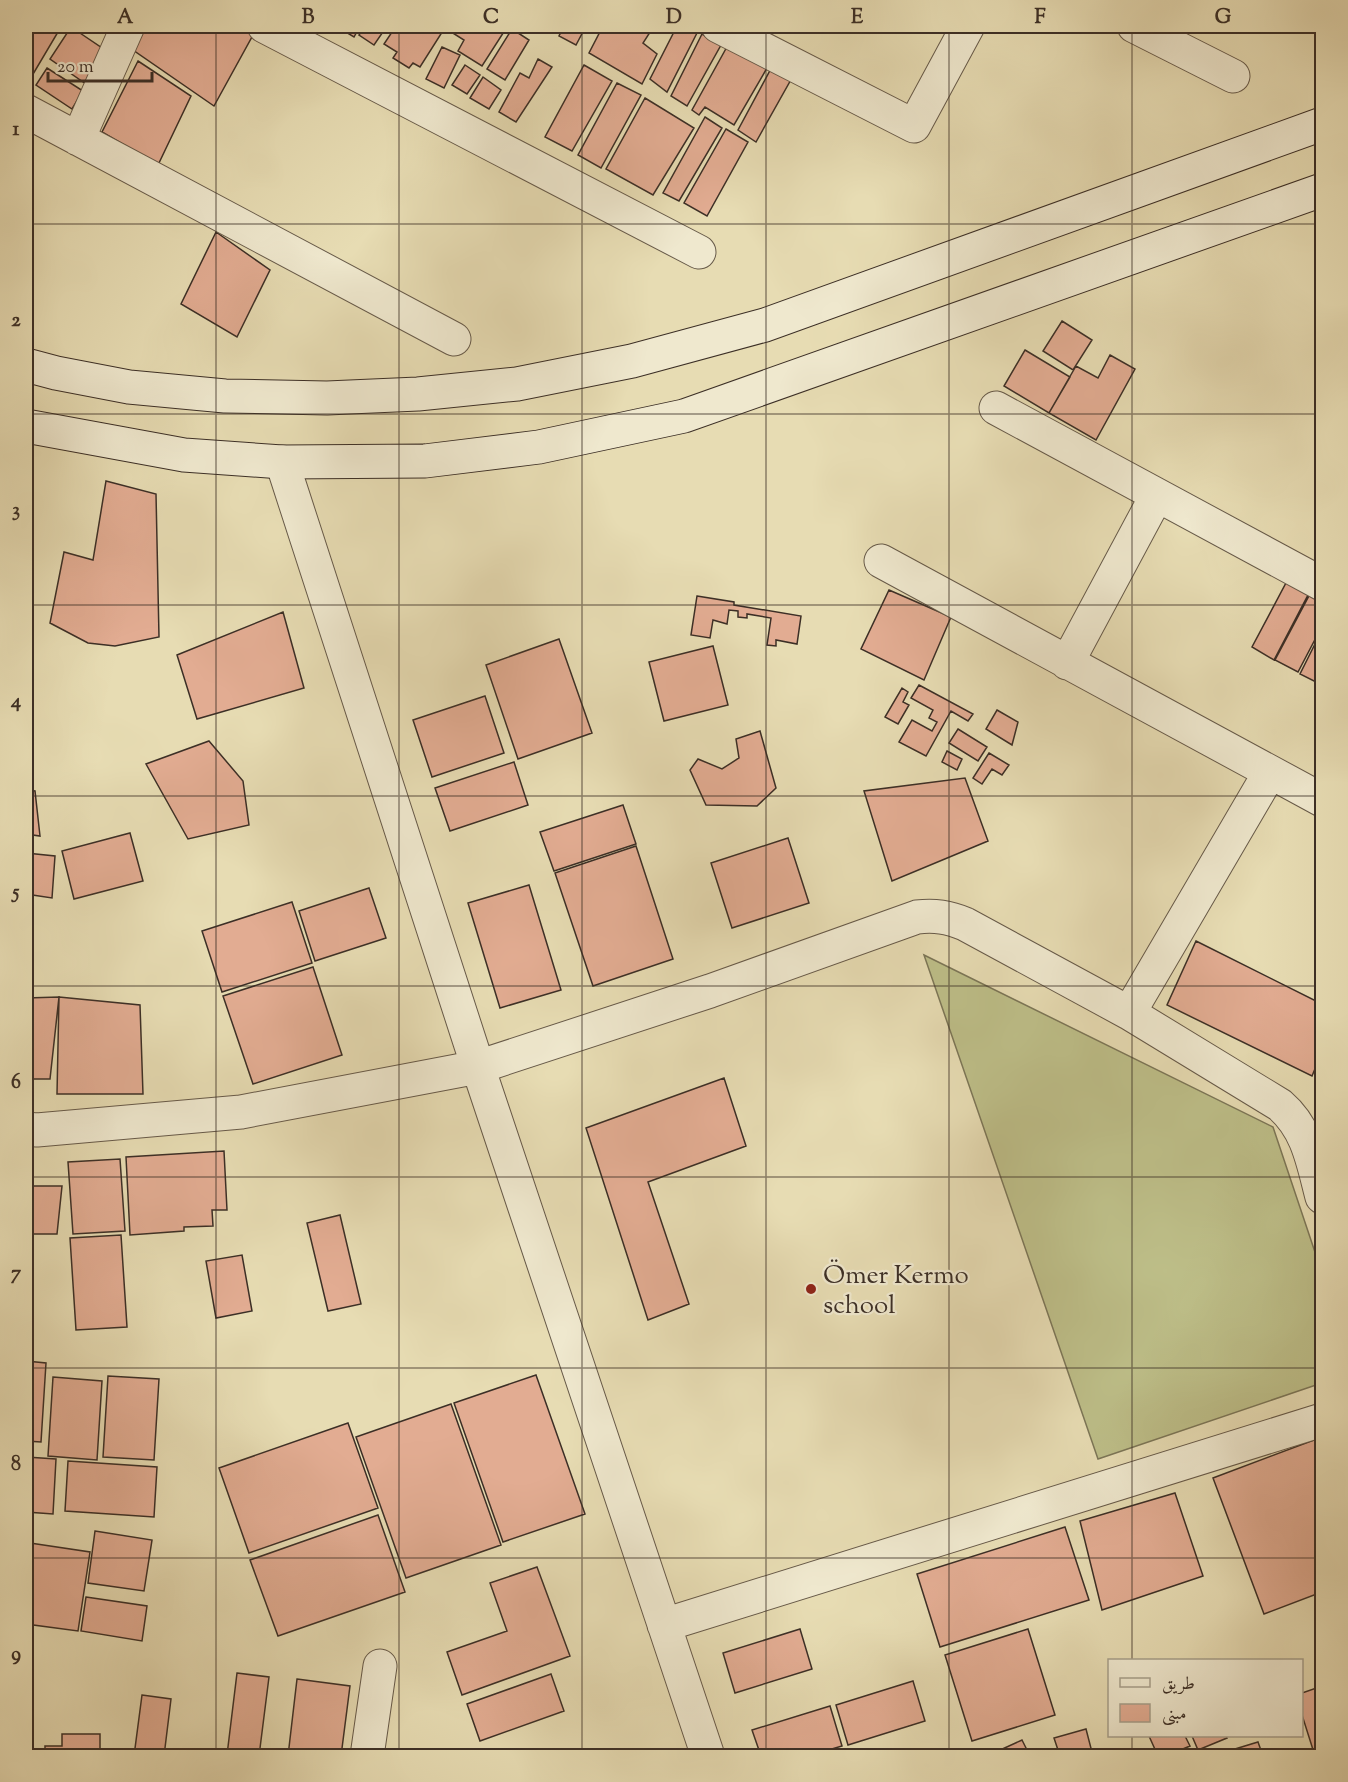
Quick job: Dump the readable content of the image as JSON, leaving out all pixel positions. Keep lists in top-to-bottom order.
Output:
{
  "places": ["Ömer Kermo school"],
  "legend": ["طريق", "مبنى"],
  "scale_bar": "20 m",
  "grid": {
    "columns": [
      "A",
      "B",
      "C",
      "D",
      "E",
      "F",
      "G"
    ],
    "rows": [
      "1",
      "2",
      "3",
      "4",
      "5",
      "6",
      "7",
      "8",
      "9"
    ]
  }
}
